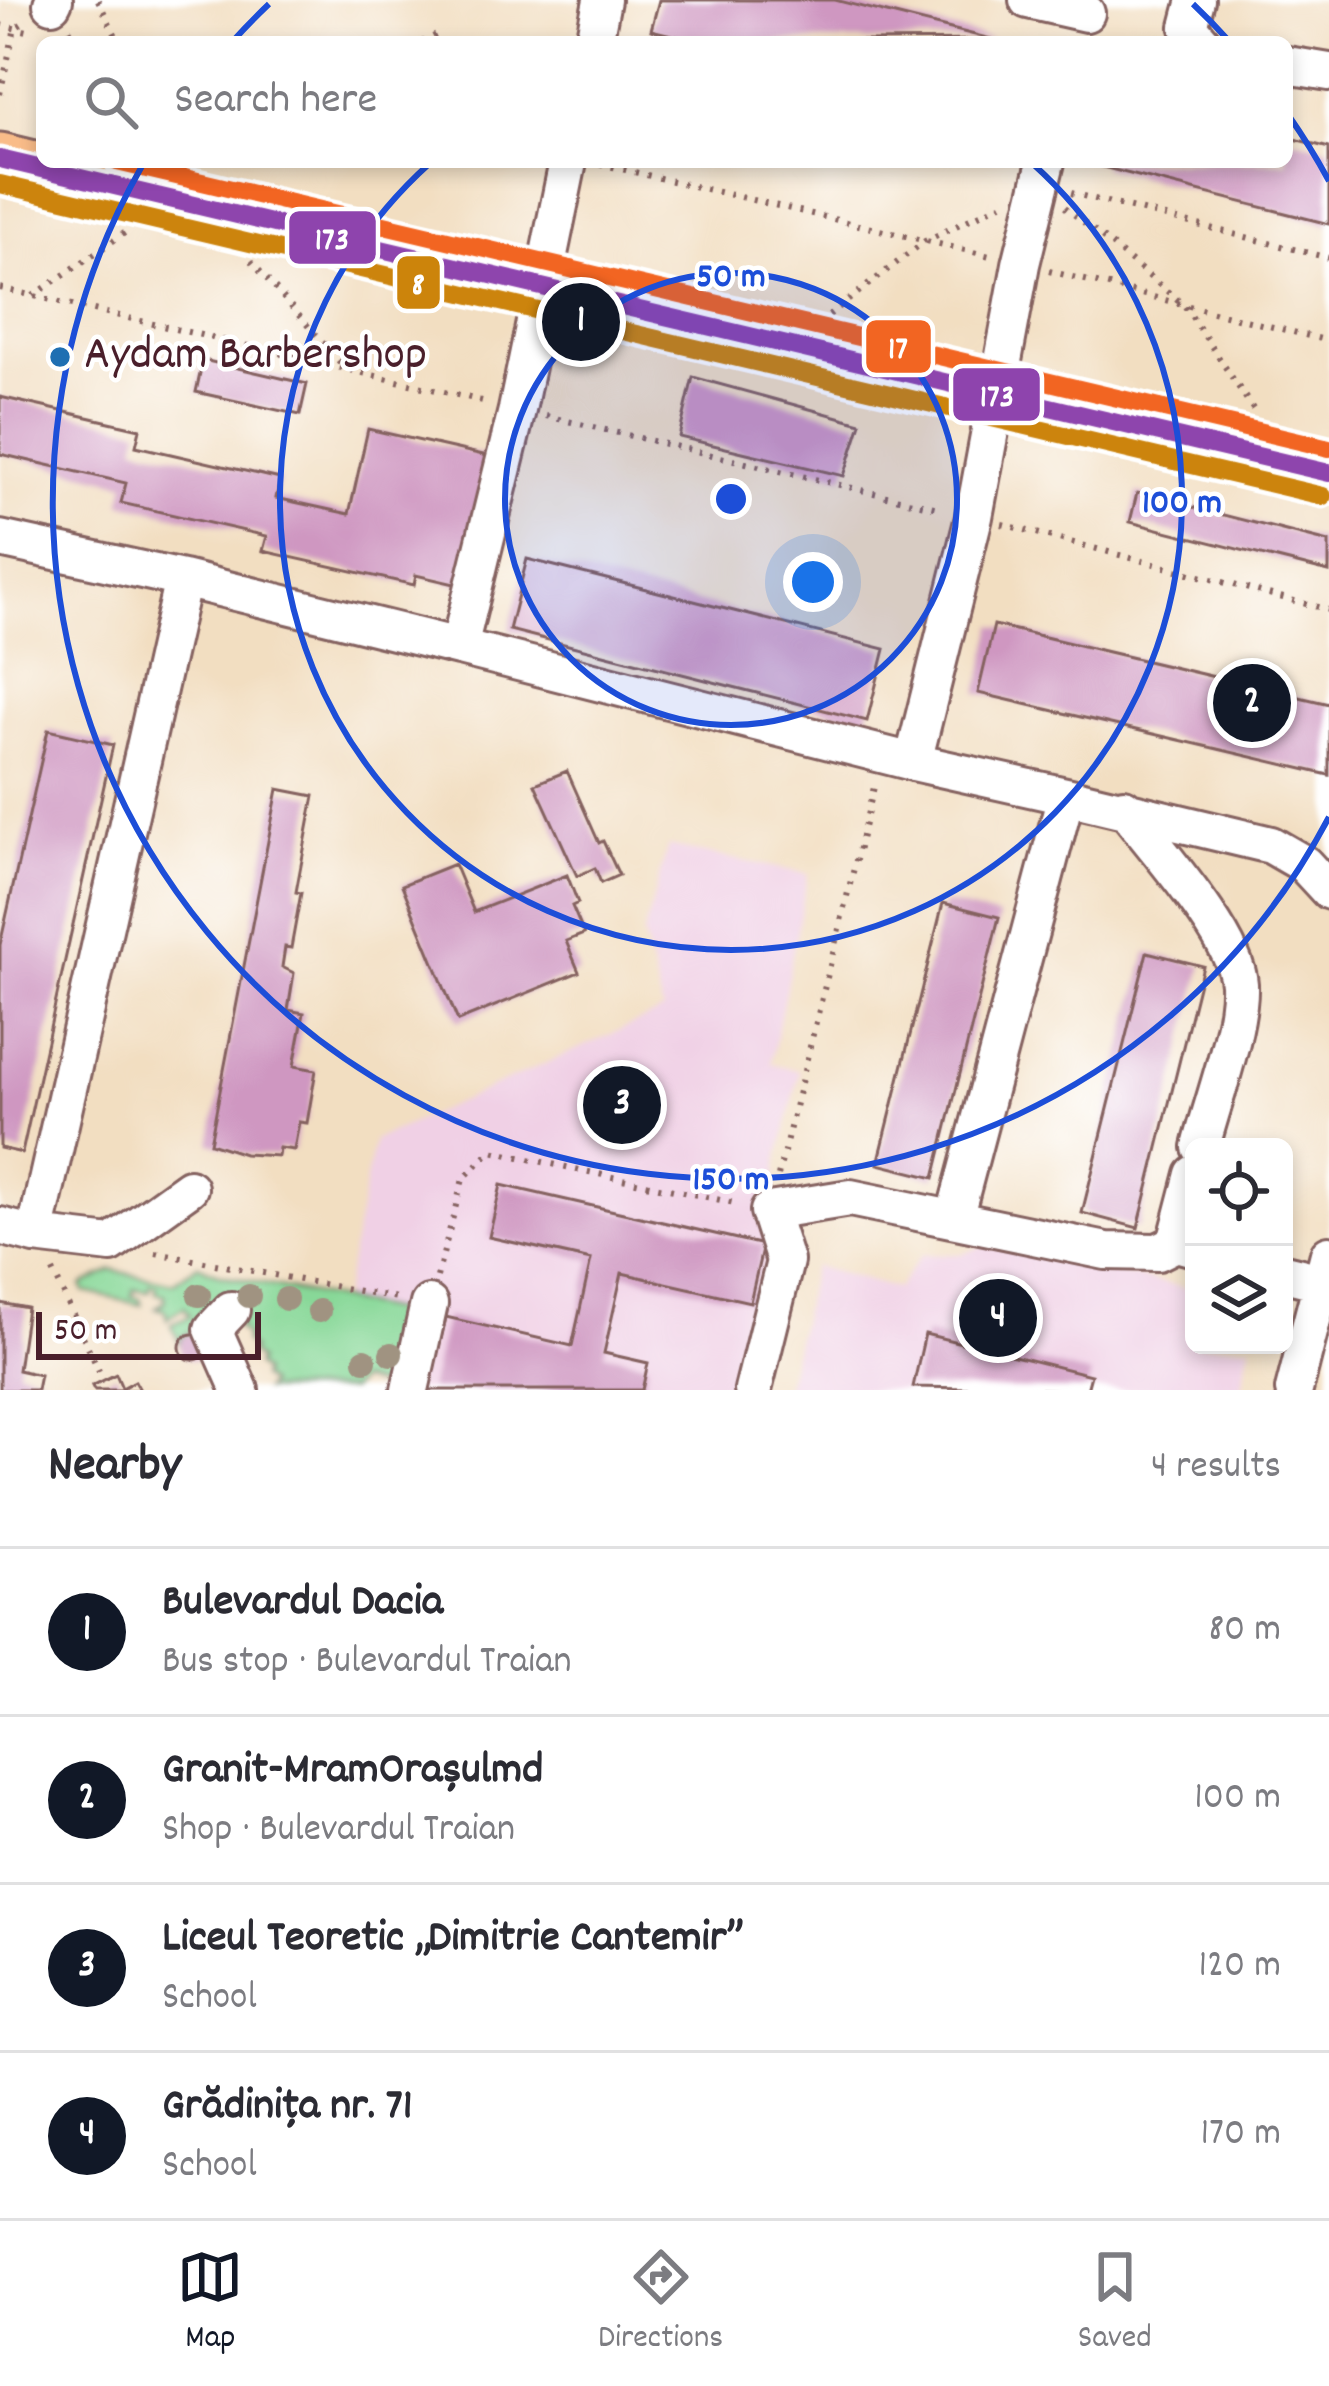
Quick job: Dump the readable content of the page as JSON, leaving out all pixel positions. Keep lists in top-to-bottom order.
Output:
{
  "places": ["Aydam Barbershop"],
  "lines": ["transit line 173", "transit line 17", "transit line 8"],
  "scale_bar": "50 m",
  "page": {
    "search": "Search here",
    "pins": [
      "1",
      "2",
      "3",
      "4"
    ],
    "scale": "50 m",
    "heading": ["Nearby", "4 results"],
    "list": [
      {
        "mark": "1",
        "name": "Bulevardul Dacia",
        "note": "Bus stop · Bulevardul Traian",
        "value": "80 m"
      },
      {
        "mark": "2",
        "name": "Granit-MramOrașulmd",
        "note": "Shop · Bulevardul Traian",
        "value": "100 m"
      },
      {
        "mark": "3",
        "name": "Liceul Teoretic „Dimitrie Cantemir”",
        "note": "School",
        "value": "120 m"
      },
      {
        "mark": "4",
        "name": "Grădinița nr. 71",
        "note": "School",
        "value": "170 m"
      }
    ],
    "nav": ["Map", "Directions", "Saved"]
  },
  "rings": ["50 m", "100 m", "150 m"]
}
